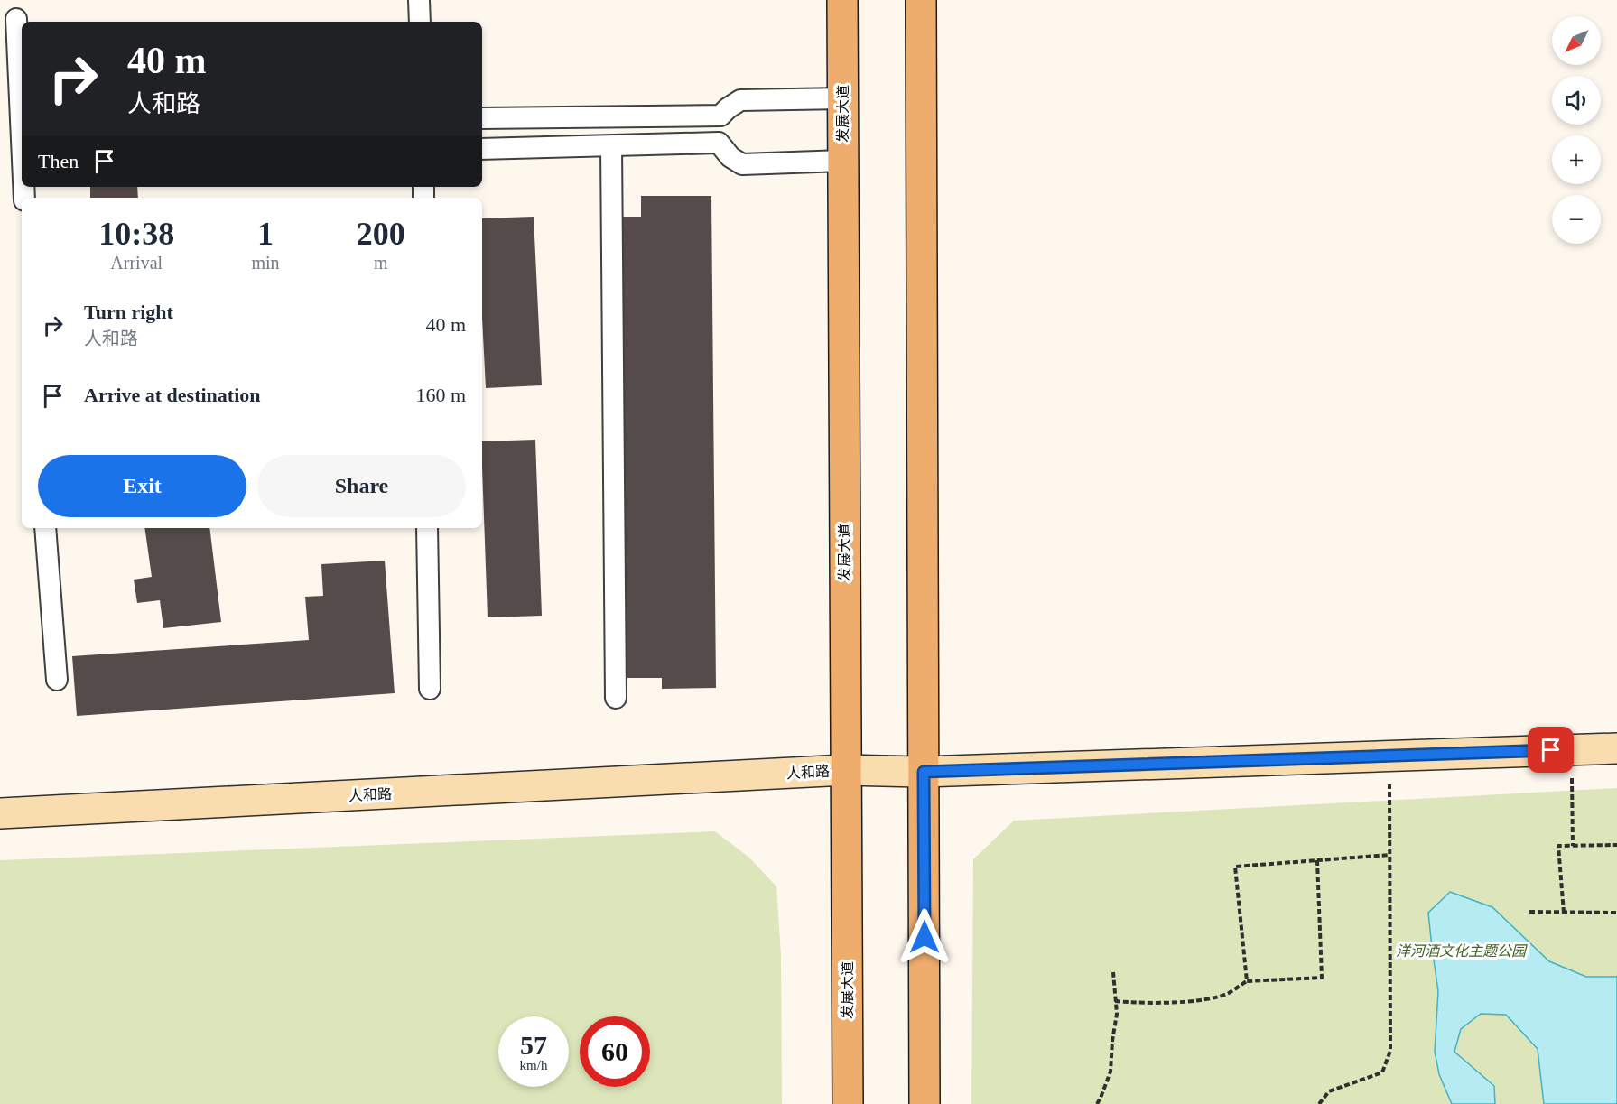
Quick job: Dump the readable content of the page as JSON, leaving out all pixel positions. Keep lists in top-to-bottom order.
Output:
{
  "streets": {
    "main road": ["发展大道"],
    "street": ["人和路"]
  },
  "crossings": [
    ["发展大道", "人和路"]
  ],
  "parks": ["洋河酒文化主题公园"],
  "north": "bottom left",
  "page": {
    "map_buttons": ["+", "−"],
    "turn": ["40 m", "人和路"],
    "then": "Then",
    "eta": [
      "10:38",
      "Arrival",
      "1",
      "min",
      "200",
      "m"
    ],
    "list": [
      {
        "name": "Turn right",
        "note": "人和路",
        "value": "40 m"
      },
      {
        "name": "Arrive at destination",
        "value": "160 m"
      }
    ],
    "buttons": ["Exit", "Share"],
    "speed": "57 km/h",
    "limit": "60"
  }
}
